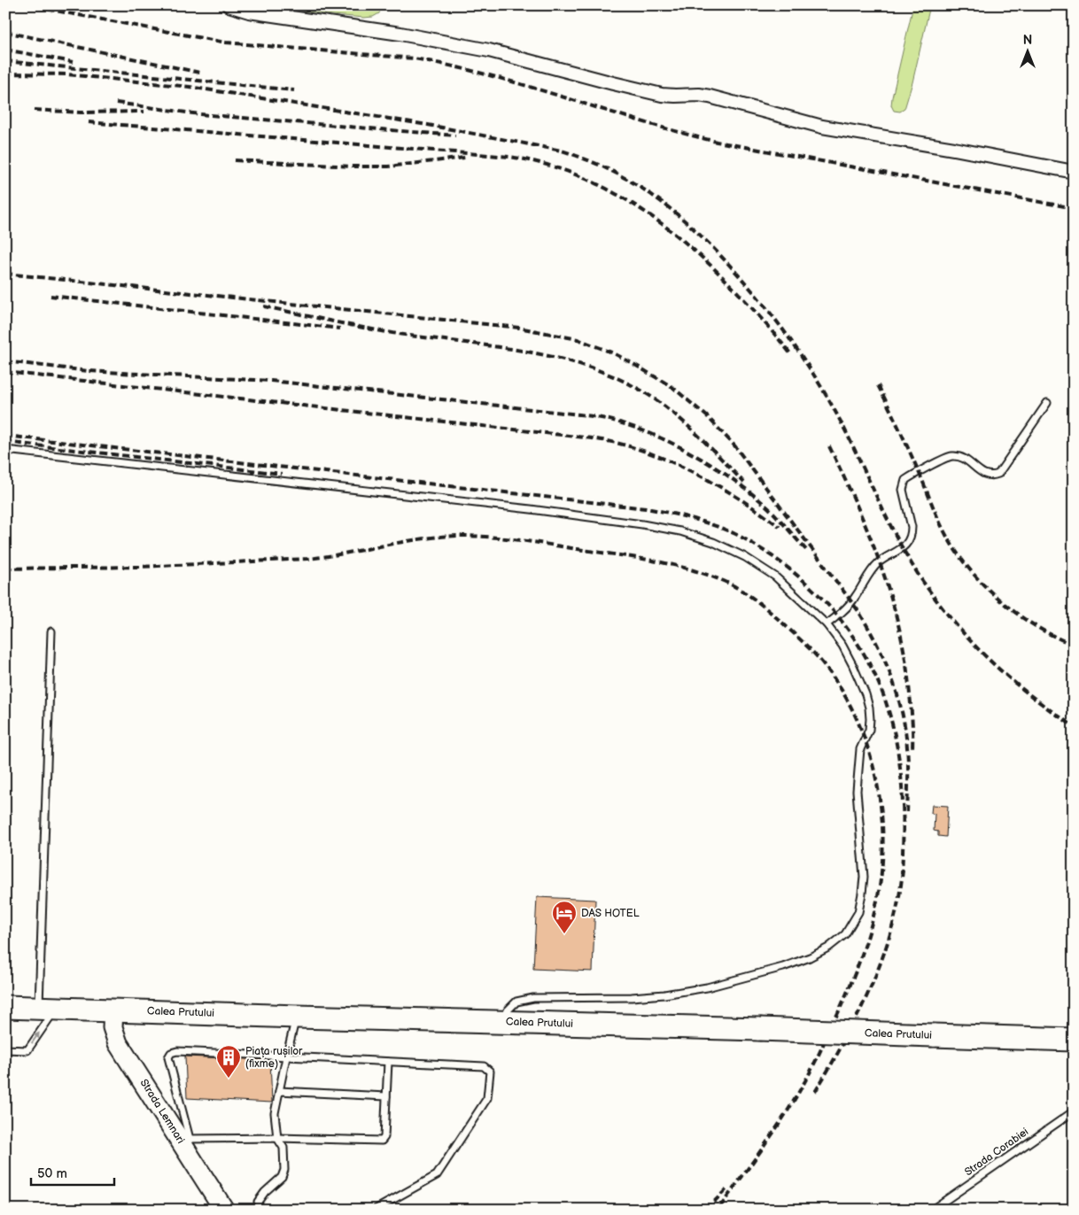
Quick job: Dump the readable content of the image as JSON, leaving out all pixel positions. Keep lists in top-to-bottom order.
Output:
{
  "streets": {
    "highway": ["Calea Prutului"],
    "main road": ["Strada Lemnari"],
    "lane": ["Strada Corabiei"]
  },
  "crossings": [
    ["Calea Prutului", "Strada Lemnari"]
  ],
  "places": {
    "hotel": ["DAS HOTEL"],
    "building": ["Piața rușilor (fixme)"]
  },
  "scale_bar": "50 m",
  "north": "top"
}
